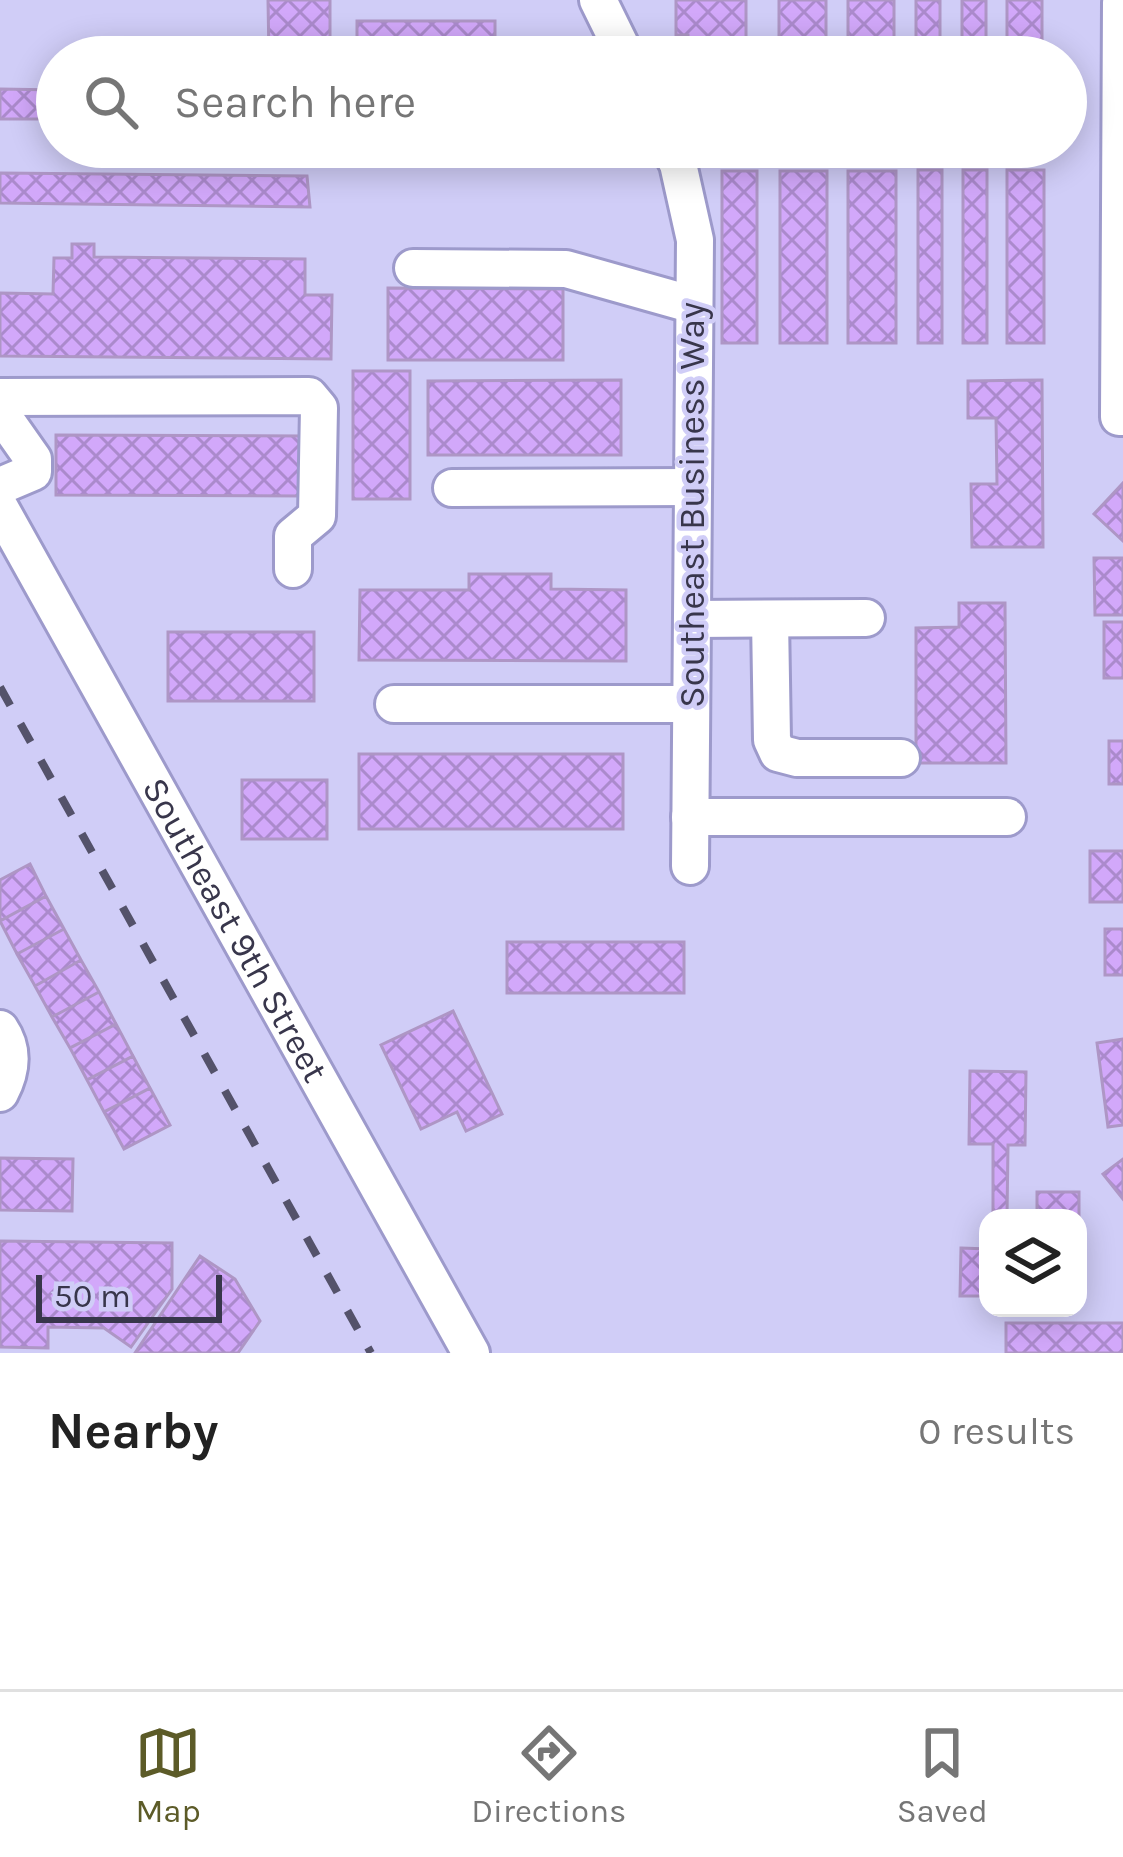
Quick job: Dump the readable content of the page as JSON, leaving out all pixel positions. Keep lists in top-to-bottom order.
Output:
{
  "streets": {
    "street": ["Southeast Business Way", "Southeast 9th Street"]
  },
  "scale_bar": "50 m",
  "page": {
    "search": "Search here",
    "scale": "50 m",
    "heading": ["Nearby", "0 results"],
    "nav": ["Map", "Directions", "Saved"]
  }
}
